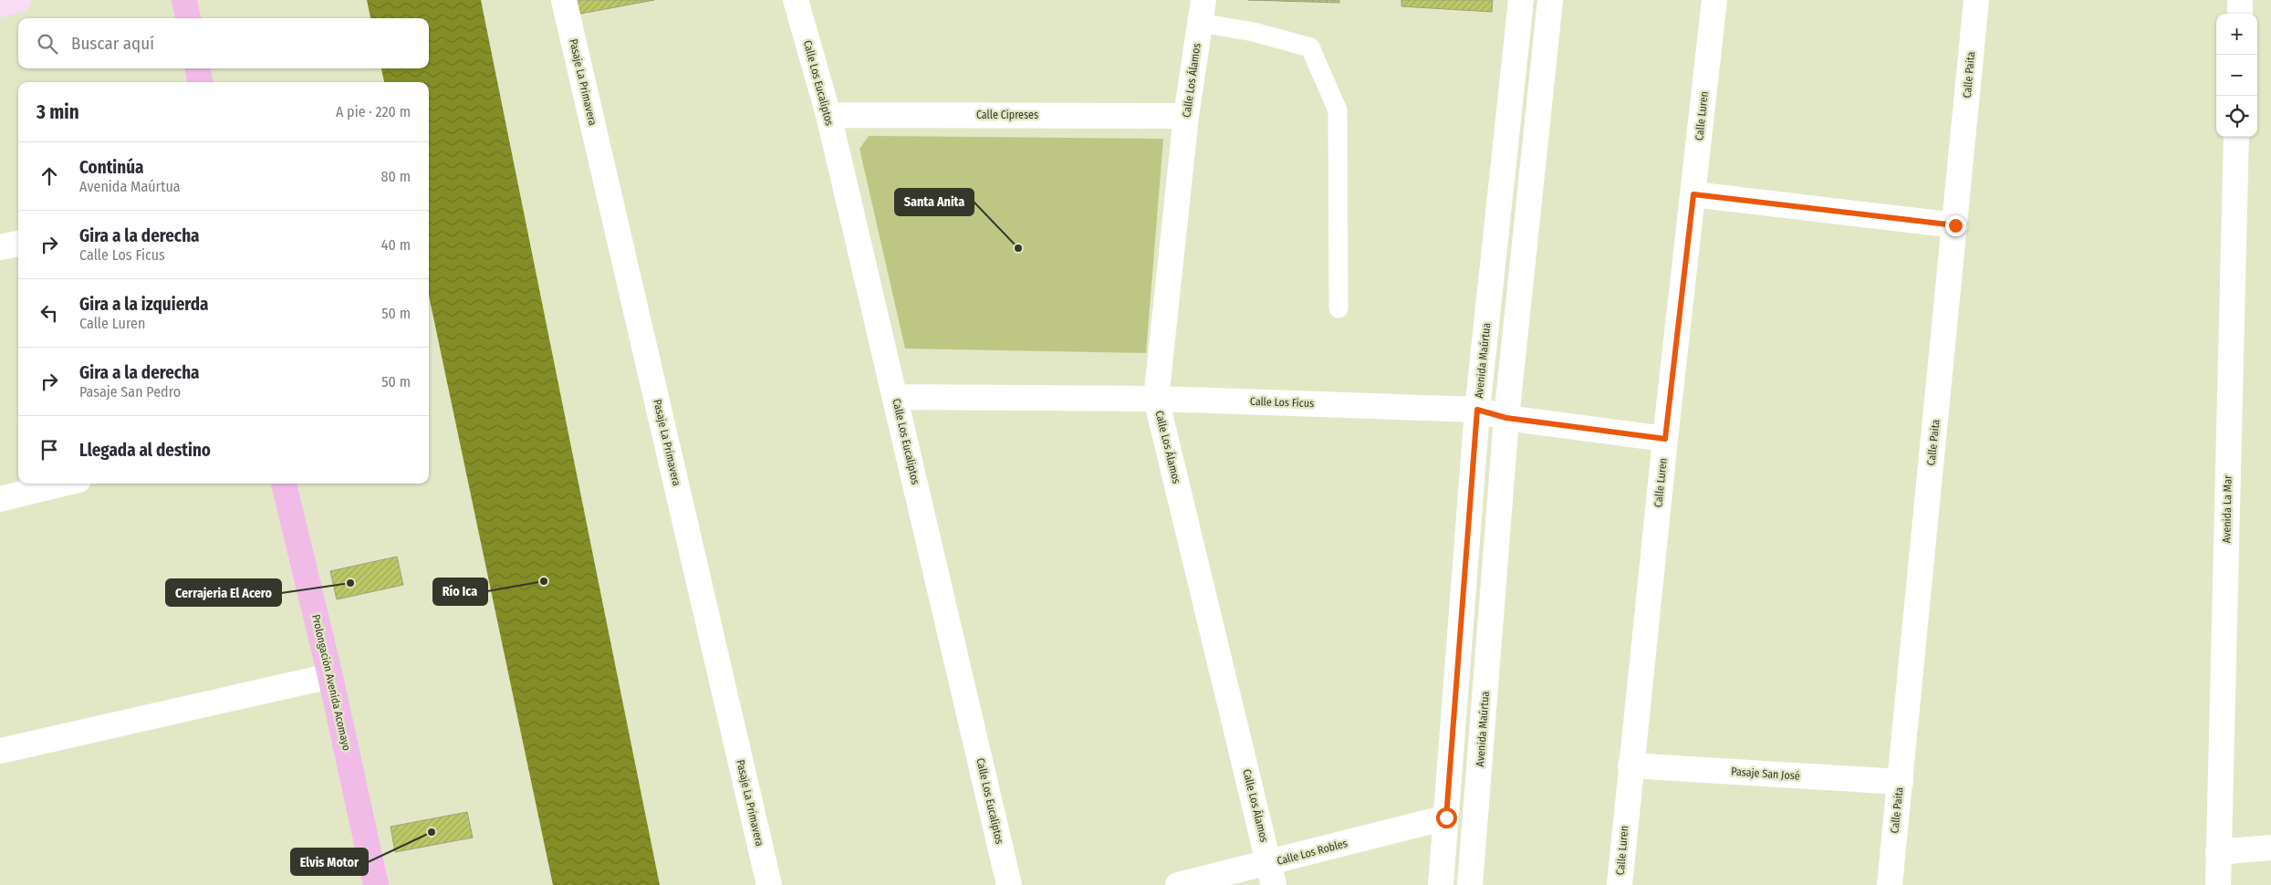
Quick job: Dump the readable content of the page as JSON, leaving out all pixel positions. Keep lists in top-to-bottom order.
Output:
{
  "streets": {
    "main road": ["Prolongación Avenida Acomayo"],
    "street": [
      "Calle Paita",
      "Calle Los Álamos",
      "Pasaje La Primavera",
      "Calle Los Eucaliptos",
      "Calle Cipreses",
      "Calle Luren",
      "Avenida Maúrtua",
      "Calle Los Ficus",
      "Avenida La Mar",
      "Pasaje San José",
      "Calle Los Robles"
    ]
  },
  "crossings": [
    ["Calle Paita", "Pasaje San José"],
    ["Calle Los Álamos", "Calle Cipreses"],
    ["Calle Los Álamos", "Calle Los Ficus"],
    ["Calle Los Álamos", "Calle Los Robles"],
    ["Calle Los Eucaliptos", "Calle Cipreses"],
    ["Calle Los Eucaliptos", "Calle Los Ficus"],
    ["Calle Luren", "Calle Los Ficus"],
    ["Calle Luren", "Pasaje San José"],
    ["Avenida Maúrtua", "Calle Los Ficus"],
    ["Avenida Maúrtua", "Calle Los Robles"]
  ],
  "places": [
    "Santa Anita",
    "Río Ica",
    "Cerrajeria El Acero",
    "Elvis Motor"
  ],
  "page": {
    "map_buttons": ["+", "−"],
    "search": "Buscar aquí",
    "heading": ["3 min", "A pie · 220 m"],
    "list": [
      ["Continúa", "Avenida Maúrtua", "80 m"],
      ["Gira a la derecha", "Calle Los Ficus", "40 m"],
      ["Gira a la izquierda", "Calle Luren", "50 m"],
      ["Gira a la derecha", "Pasaje San Pedro", "50 m"],
      "Llegada al destino"
    ]
  }
}
